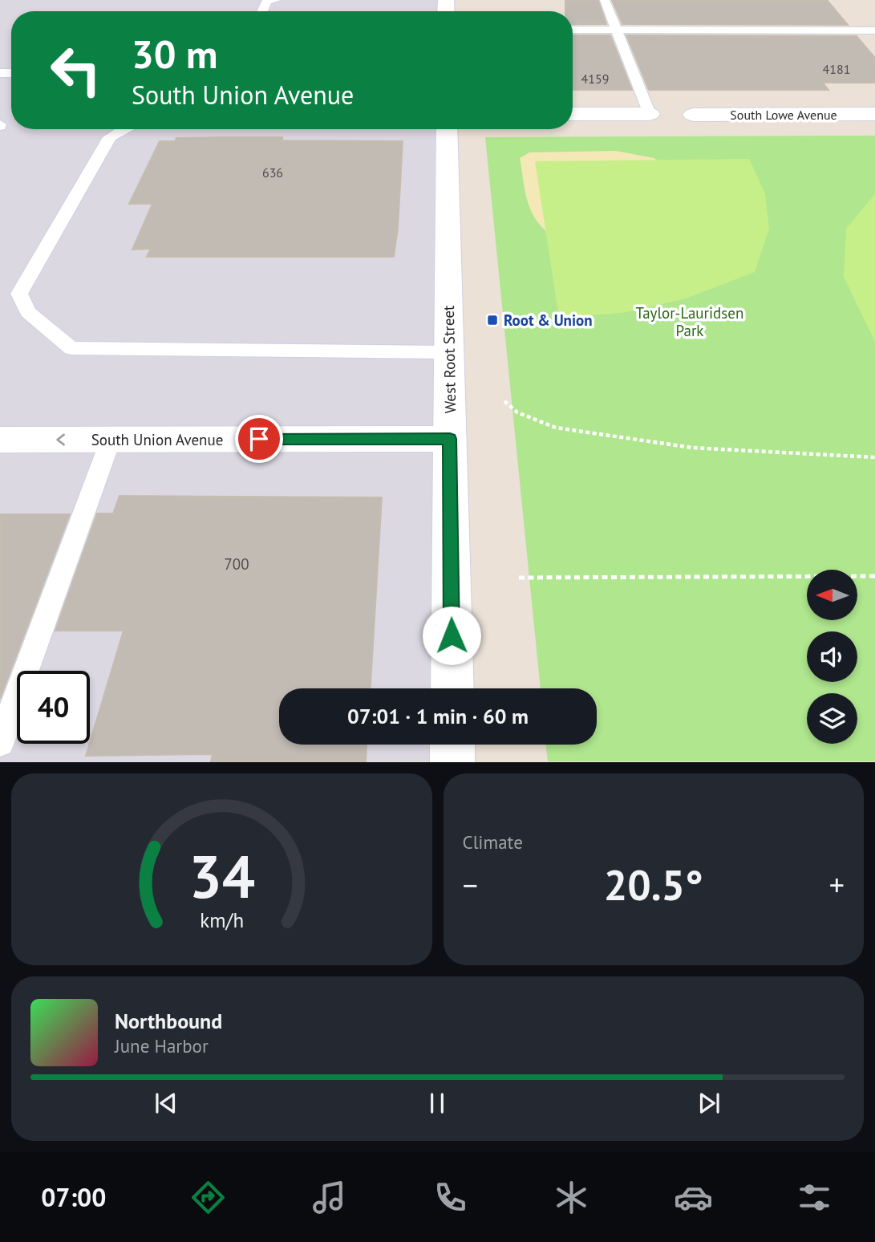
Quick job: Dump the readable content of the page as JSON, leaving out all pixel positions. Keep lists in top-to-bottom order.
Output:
{
  "streets": {
    "street": ["South Lowe Avenue", "West Root Street", "South Union Avenue"]
  },
  "crossings": [
    ["West Root Street", "South Union Avenue"]
  ],
  "parks": ["Taylor-Lauridsen Park"],
  "places": {
    "transit": ["Root & Union"]
  },
  "house_numbers": [
    "4181",
    "4159",
    "636",
    "700"
  ],
  "north": "left",
  "page": {
    "turn": ["30 m", "South Union Avenue"],
    "limit": "40",
    "trip": "07:01 · 1 min · 60 m",
    "tile": "Climate",
    "heat": ["−", "20.5°", "+"],
    "song": ["Northbound", "June Harbor"],
    "tabs": "07:00",
    "gauge": ["34", "km/h"]
  }
}
